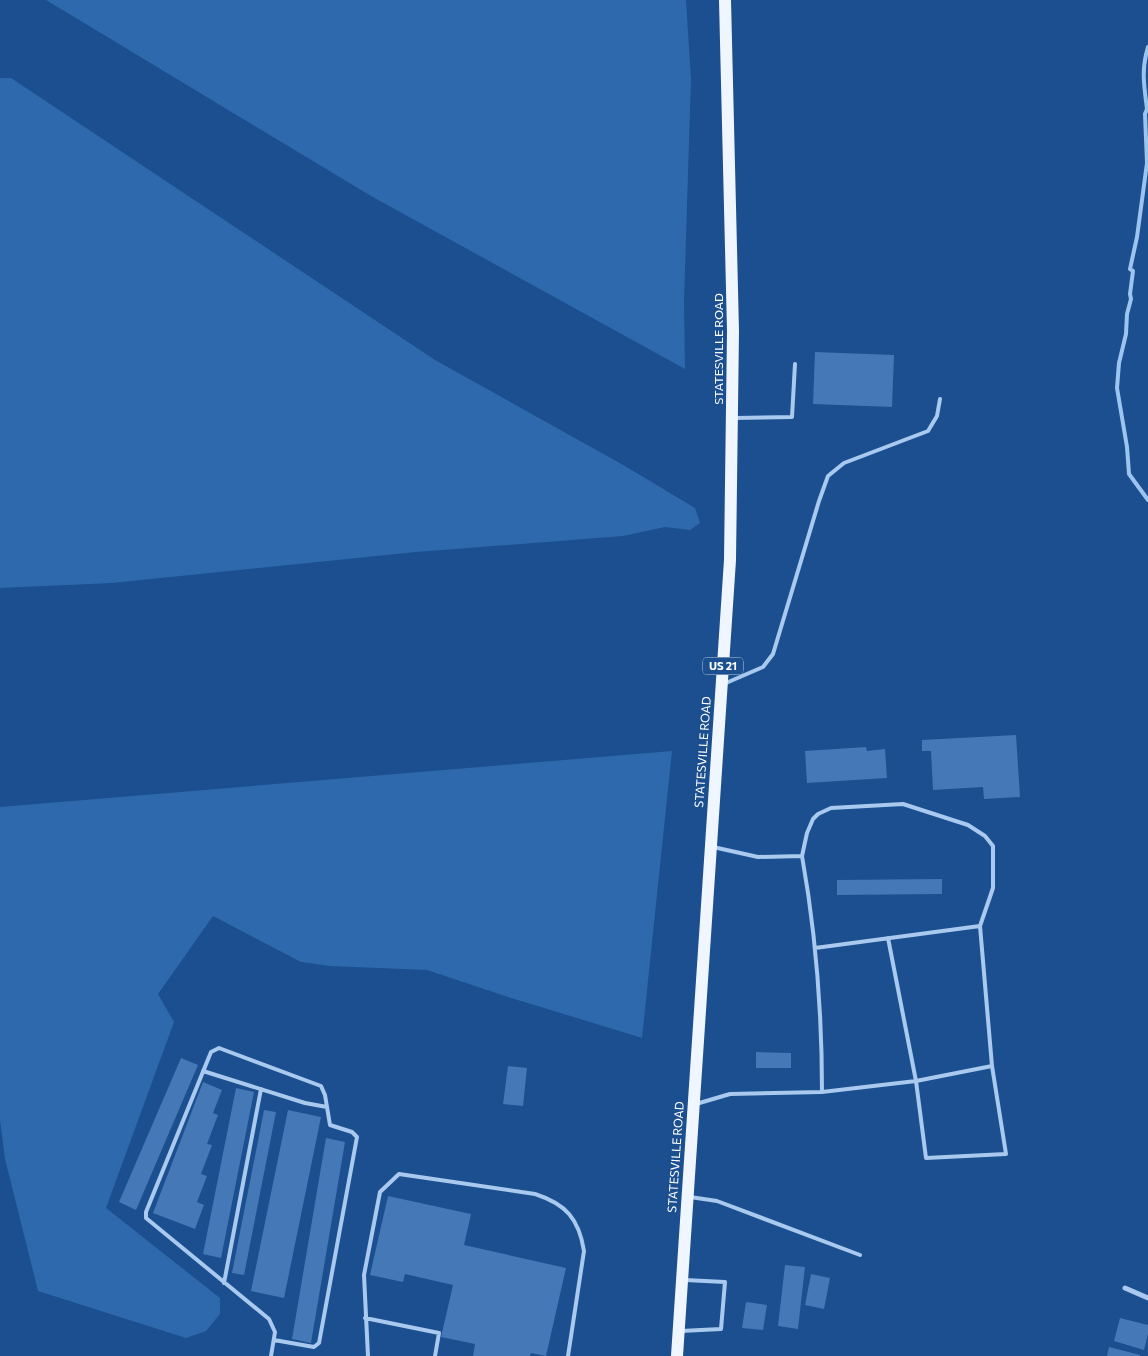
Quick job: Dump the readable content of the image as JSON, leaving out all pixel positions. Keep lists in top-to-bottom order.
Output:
{
  "streets": {
    "main road": ["STATESVILLE ROAD", "US 21"]
  }
}
